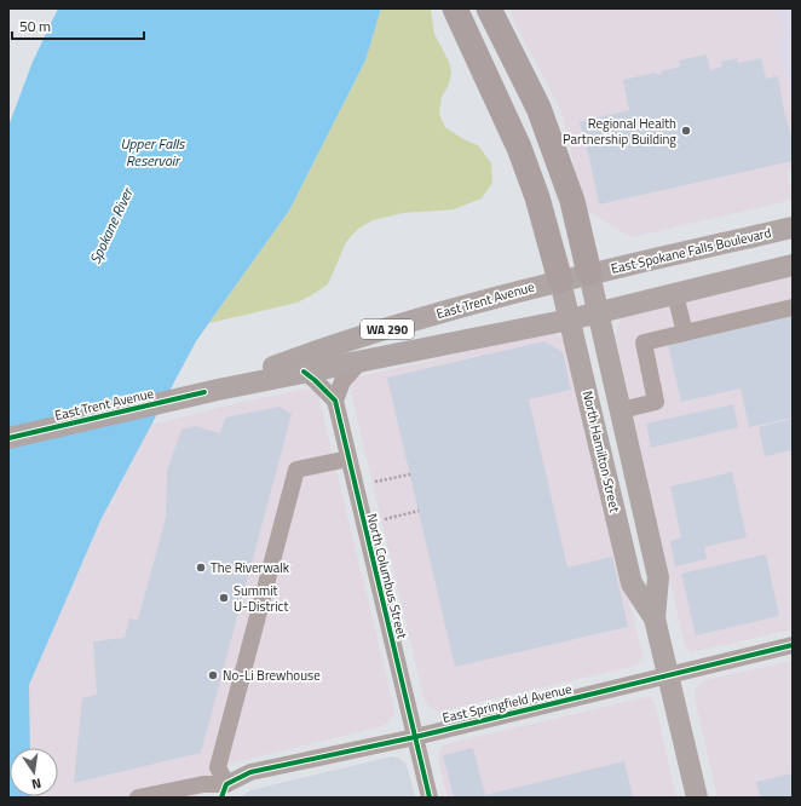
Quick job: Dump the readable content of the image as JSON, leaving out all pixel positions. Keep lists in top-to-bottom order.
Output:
{
  "streets": {
    "main road": [
      "East Spokane Falls Boulevard",
      "East Trent Avenue",
      "WA 290",
      "North Hamilton Street"
    ],
    "street": ["North Columbus Street", "East Springfield Avenue"]
  },
  "crossings": [
    ["East Spokane Falls Boulevard", "East Trent Avenue"],
    ["East Spokane Falls Boulevard", "North Hamilton Street"],
    ["East Trent Avenue", "North Hamilton Street"],
    ["North Hamilton Street", "East Springfield Avenue"],
    ["North Columbus Street", "East Springfield Avenue"]
  ],
  "water": ["Upper Falls Reservoir", "Spokane River"],
  "places": [
    "Regional Health Partnership Building",
    "The Riverwalk",
    "Summit U-District",
    "No-Li Brewhouse"
  ],
  "scale_bar": "50 m",
  "north": "bottom"
}
